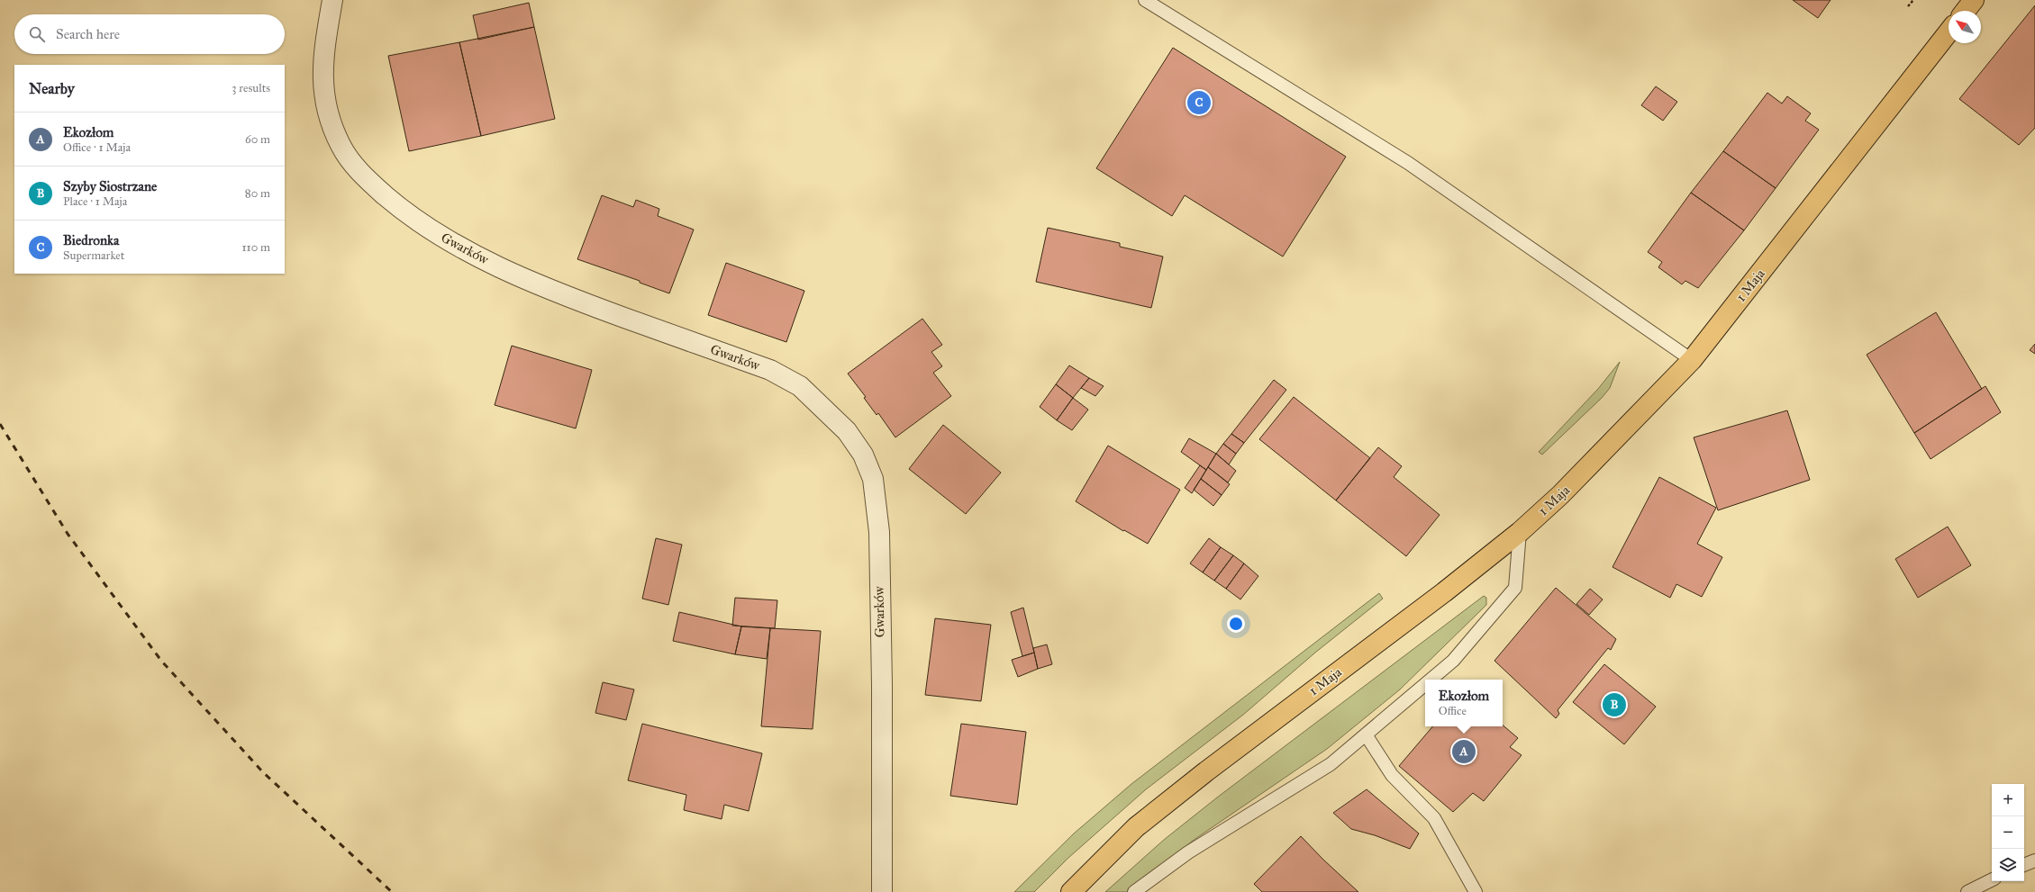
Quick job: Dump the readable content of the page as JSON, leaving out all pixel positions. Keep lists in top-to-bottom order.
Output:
{
  "streets": {
    "main road": ["1 Maja"],
    "street": ["Gwarków"]
  },
  "north": "top left",
  "page": {
    "search": "Search here",
    "heading": ["Nearby", "3 results"],
    "pins": ["C", "B", "A"],
    "list": [
      {
        "mark": "A",
        "name": "Ekozłom",
        "note": "Office · 1 Maja",
        "value": "60 m"
      },
      {
        "mark": "B",
        "name": "Szyby Siostrzane",
        "note": "Place · 1 Maja",
        "value": "80 m"
      },
      {
        "mark": "C",
        "name": "Biedronka",
        "note": "Supermarket",
        "value": "110 m"
      }
    ],
    "popup": ["Ekozłom", "Office"],
    "map_buttons": ["+", "−"]
  }
}
